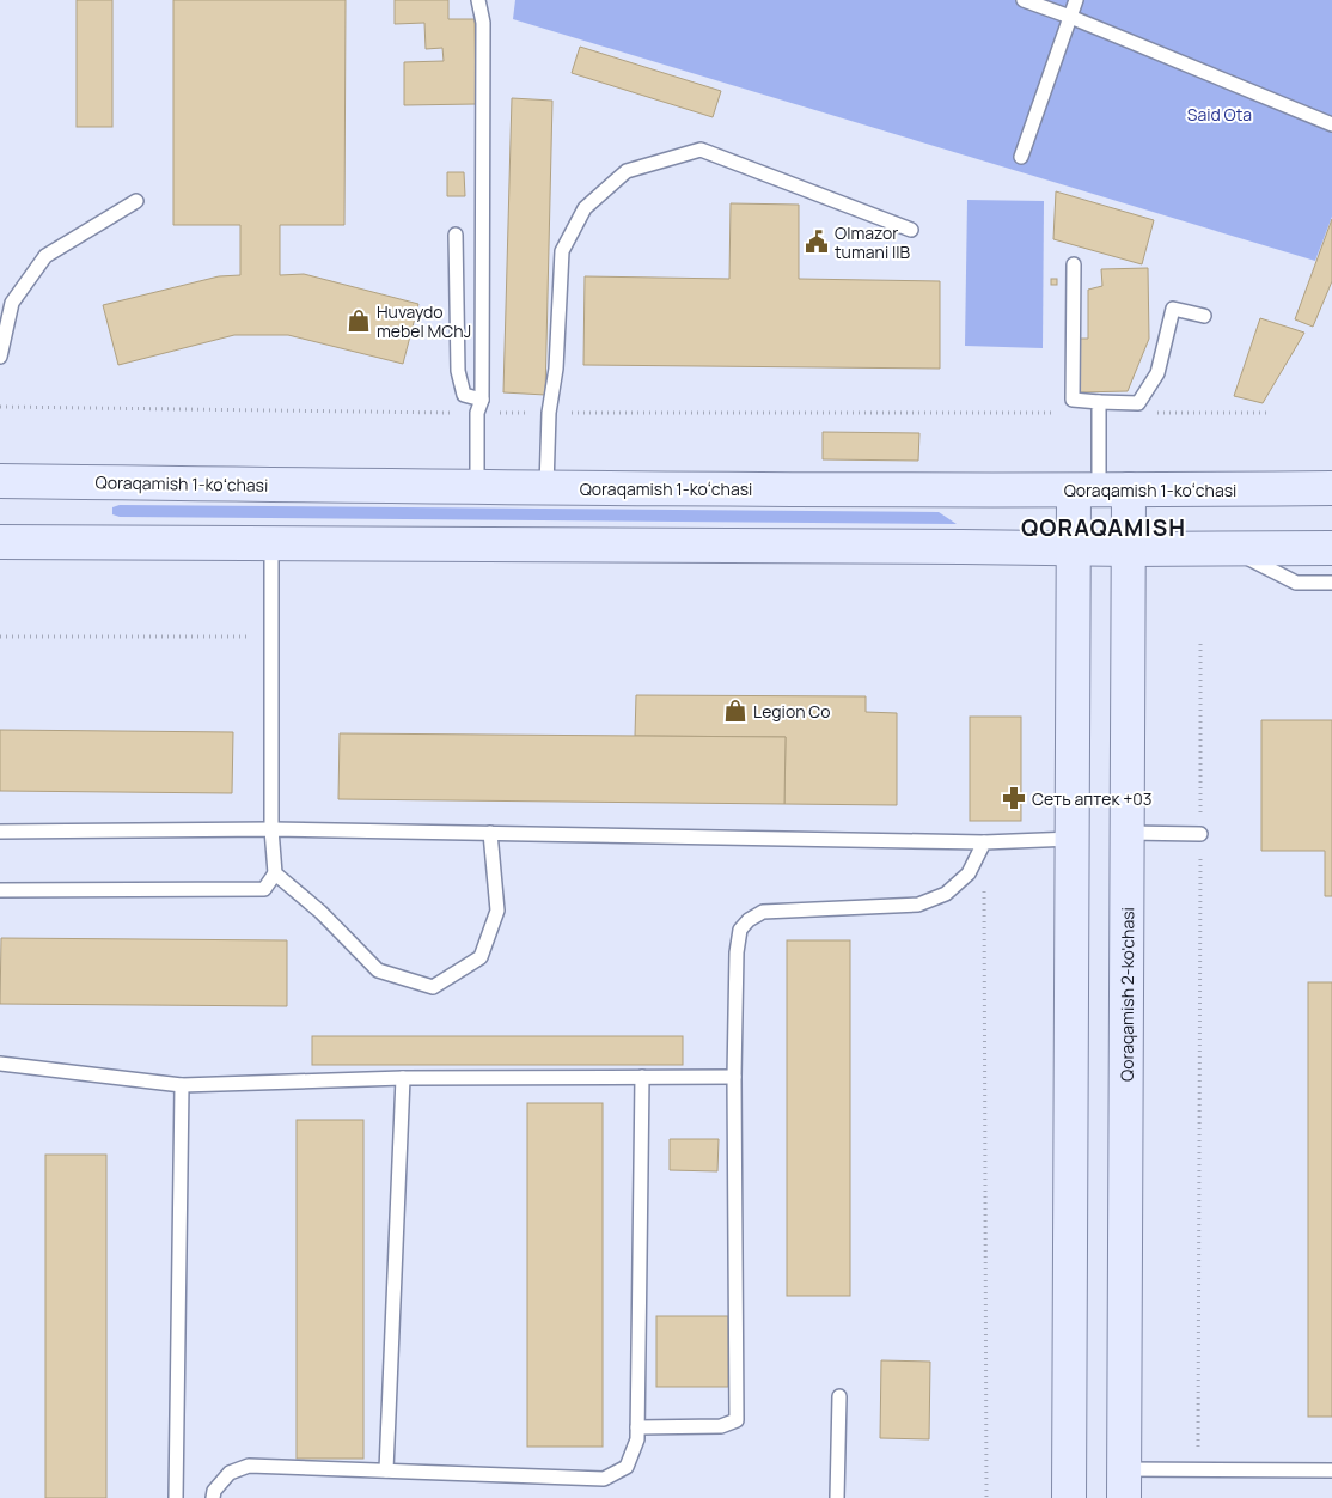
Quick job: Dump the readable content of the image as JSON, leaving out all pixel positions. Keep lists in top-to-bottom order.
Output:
{
  "streets": {
    "main road": ["Qoraqamish 1-koʻchasi", "Qoraqamish 2-ko'chasi"]
  },
  "crossings": [
    ["Qoraqamish 1-koʻchasi", "Qoraqamish 2-ko'chasi"]
  ],
  "districts": ["QORAQAMISH"],
  "parks": ["Said Ota"],
  "places": {
    "public building": ["Olmazor tumani IIB"],
    "shop": ["Huvaydo mebel MChJ", "Legion Co"],
    "pharmacy": ["Сеть аптек +03"]
  }
}
